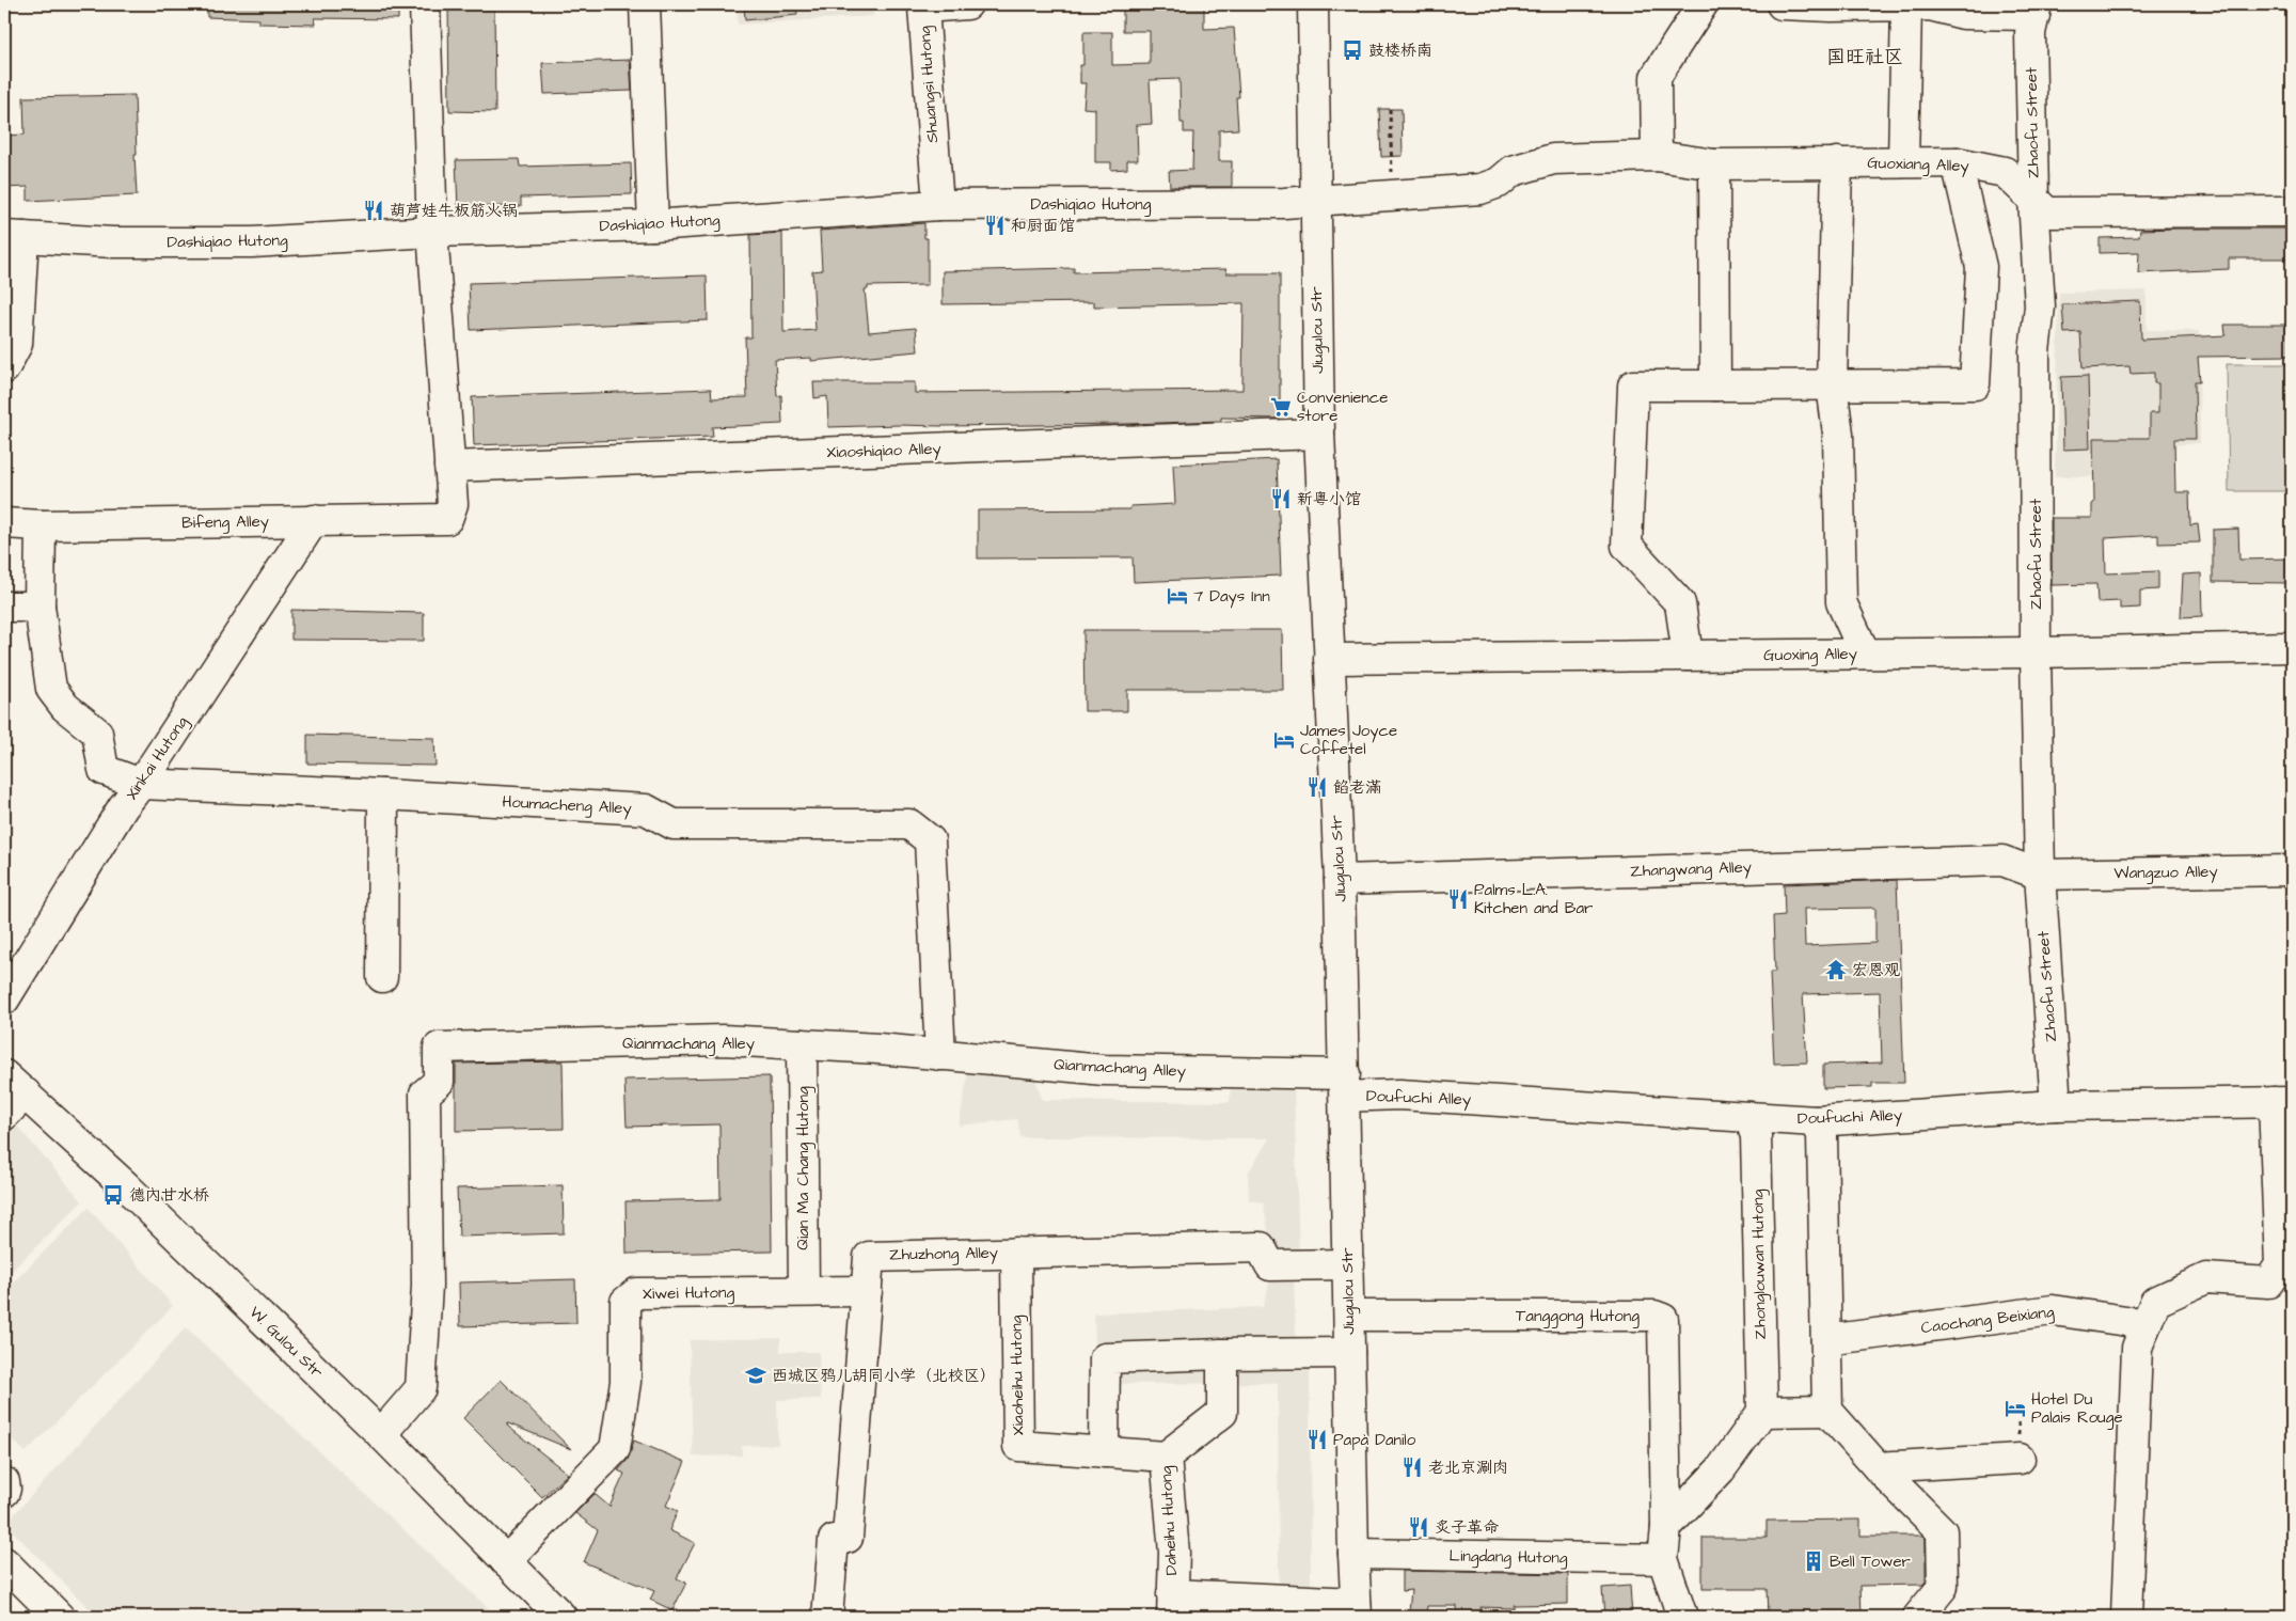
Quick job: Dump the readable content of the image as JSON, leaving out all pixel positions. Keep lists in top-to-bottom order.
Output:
{
  "streets": {
    "street": [
      "Shuangsi Hutong",
      "Zhaofu Street",
      "Guoxiang Alley",
      "Dashiqiao Hutong",
      "Jiugulou Str",
      "Xiaoshiqiao Alley",
      "Bifeng Alley",
      "Guoxing Alley",
      "Xinkai Hutong",
      "Houmacheng Alley",
      "Zhangwang Alley",
      "Wangzuo Alley",
      "Qianmachang Alley",
      "Doufuchi Alley",
      "Qian Ma Chang Hutong",
      "Zhuzhong Alley",
      "Zhonglouwan Hutong",
      "Xiwei Hutong",
      "Tanggong Hutong",
      "Caochang Beixiang",
      "W. Gulou Str",
      "Xiaoheihu Hutong",
      "Daheihu Hutong",
      "Lingdang Hutong"
    ]
  },
  "crossings": [
    ["Shuangsi Hutong", "Dashiqiao Hutong"],
    ["Zhaofu Street", "Guoxiang Alley"],
    ["Zhaofu Street", "Guoxing Alley"],
    ["Zhaofu Street", "Zhangwang Alley"],
    ["Zhaofu Street", "Wangzuo Alley"],
    ["Zhaofu Street", "Doufuchi Alley"],
    ["Guoxiang Alley", "Dashiqiao Hutong"],
    ["Dashiqiao Hutong", "Jiugulou Str"],
    ["Jiugulou Str", "Xiaoshiqiao Alley"],
    ["Jiugulou Str", "Guoxing Alley"],
    ["Jiugulou Str", "Zhangwang Alley"],
    ["Jiugulou Str", "Qianmachang Alley"],
    ["Jiugulou Str", "Doufuchi Alley"],
    ["Jiugulou Str", "Zhuzhong Alley"],
    ["Jiugulou Str", "Tanggong Hutong"],
    ["Jiugulou Str", "Lingdang Hutong"],
    ["Xiaoshiqiao Alley", "Bifeng Alley"],
    ["Bifeng Alley", "Xinkai Hutong"],
    ["Xinkai Hutong", "Houmacheng Alley"],
    ["Houmacheng Alley", "Qianmachang Alley"],
    ["Zhangwang Alley", "Wangzuo Alley"],
    ["Qianmachang Alley", "Doufuchi Alley"],
    ["Qianmachang Alley", "Qian Ma Chang Hutong"],
    ["Qianmachang Alley", "W. Gulou Str"],
    ["Doufuchi Alley", "Zhonglouwan Hutong"],
    ["Qian Ma Chang Hutong", "Xiwei Hutong"],
    ["Zhuzhong Alley", "Xiwei Hutong"],
    ["Zhuzhong Alley", "Xiaoheihu Hutong"],
    ["Xiwei Hutong", "W. Gulou Str"],
    ["Xiaoheihu Hutong", "Daheihu Hutong"]
  ],
  "districts": ["国旺社区"],
  "places": {
    "bus stop": ["鼓楼桥南", "德内甘水桥"],
    "restaurant": [
      "葫芦娃牛板筋火锅",
      "和厨面馆",
      "新粤小馆",
      "餡老滿",
      "Palms L.A. Kitchen and Bar",
      "Papà Danilo",
      "老北京涮肉",
      "炙子革命"
    ],
    "supermarket": ["Convenience store"],
    "hotel": ["7 Days Inn", "James Joyce Coffetel", "Hotel Du Palais Rouge"],
    "temple": ["宏恩观"],
    "school or university": ["西城区鸦儿胡同小学（北校区）"],
    "building": ["Bell Tower"]
  }
}
